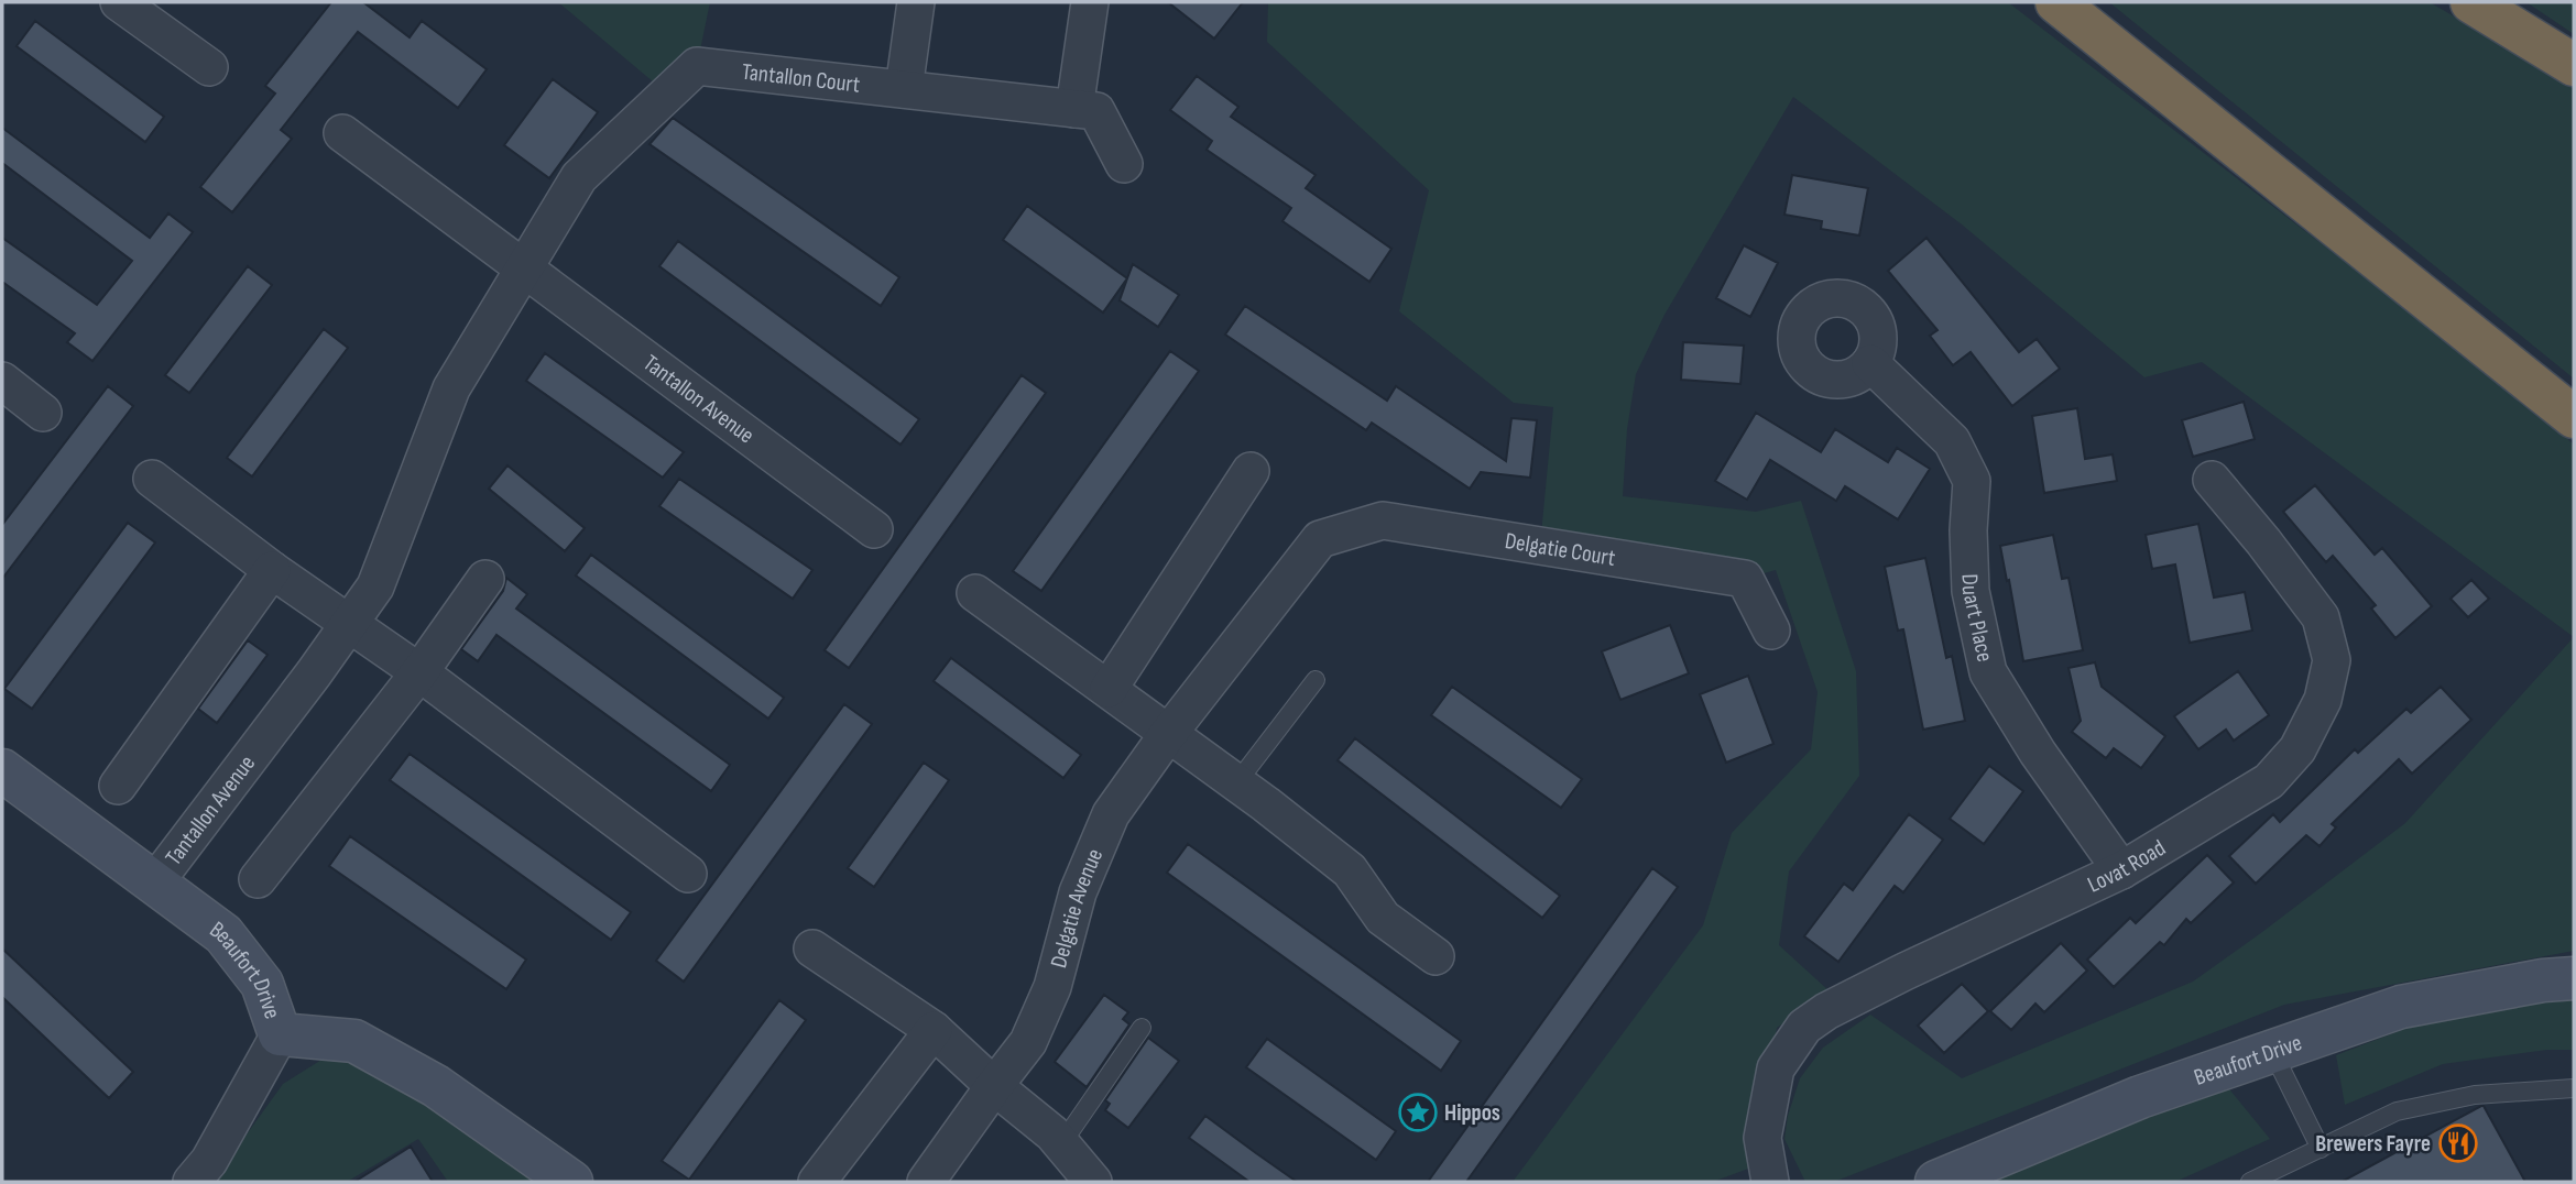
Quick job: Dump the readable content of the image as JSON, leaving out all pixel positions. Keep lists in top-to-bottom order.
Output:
{
  "streets": {
    "street": [
      "Tantallon Court",
      "Tantallon Avenue",
      "Delgatie Court",
      "Duart Place",
      "Lovat Road",
      "Delgatie Avenue",
      "Beaufort Drive"
    ]
  },
  "crossings": [
    ["Tantallon Court", "Tantallon Avenue"],
    ["Tantallon Avenue", "Beaufort Drive"],
    ["Delgatie Court", "Delgatie Avenue"],
    ["Duart Place", "Lovat Road"]
  ],
  "places": {
    "place": ["Hippos"],
    "restaurant": ["Brewers Fayre"]
  }
}
